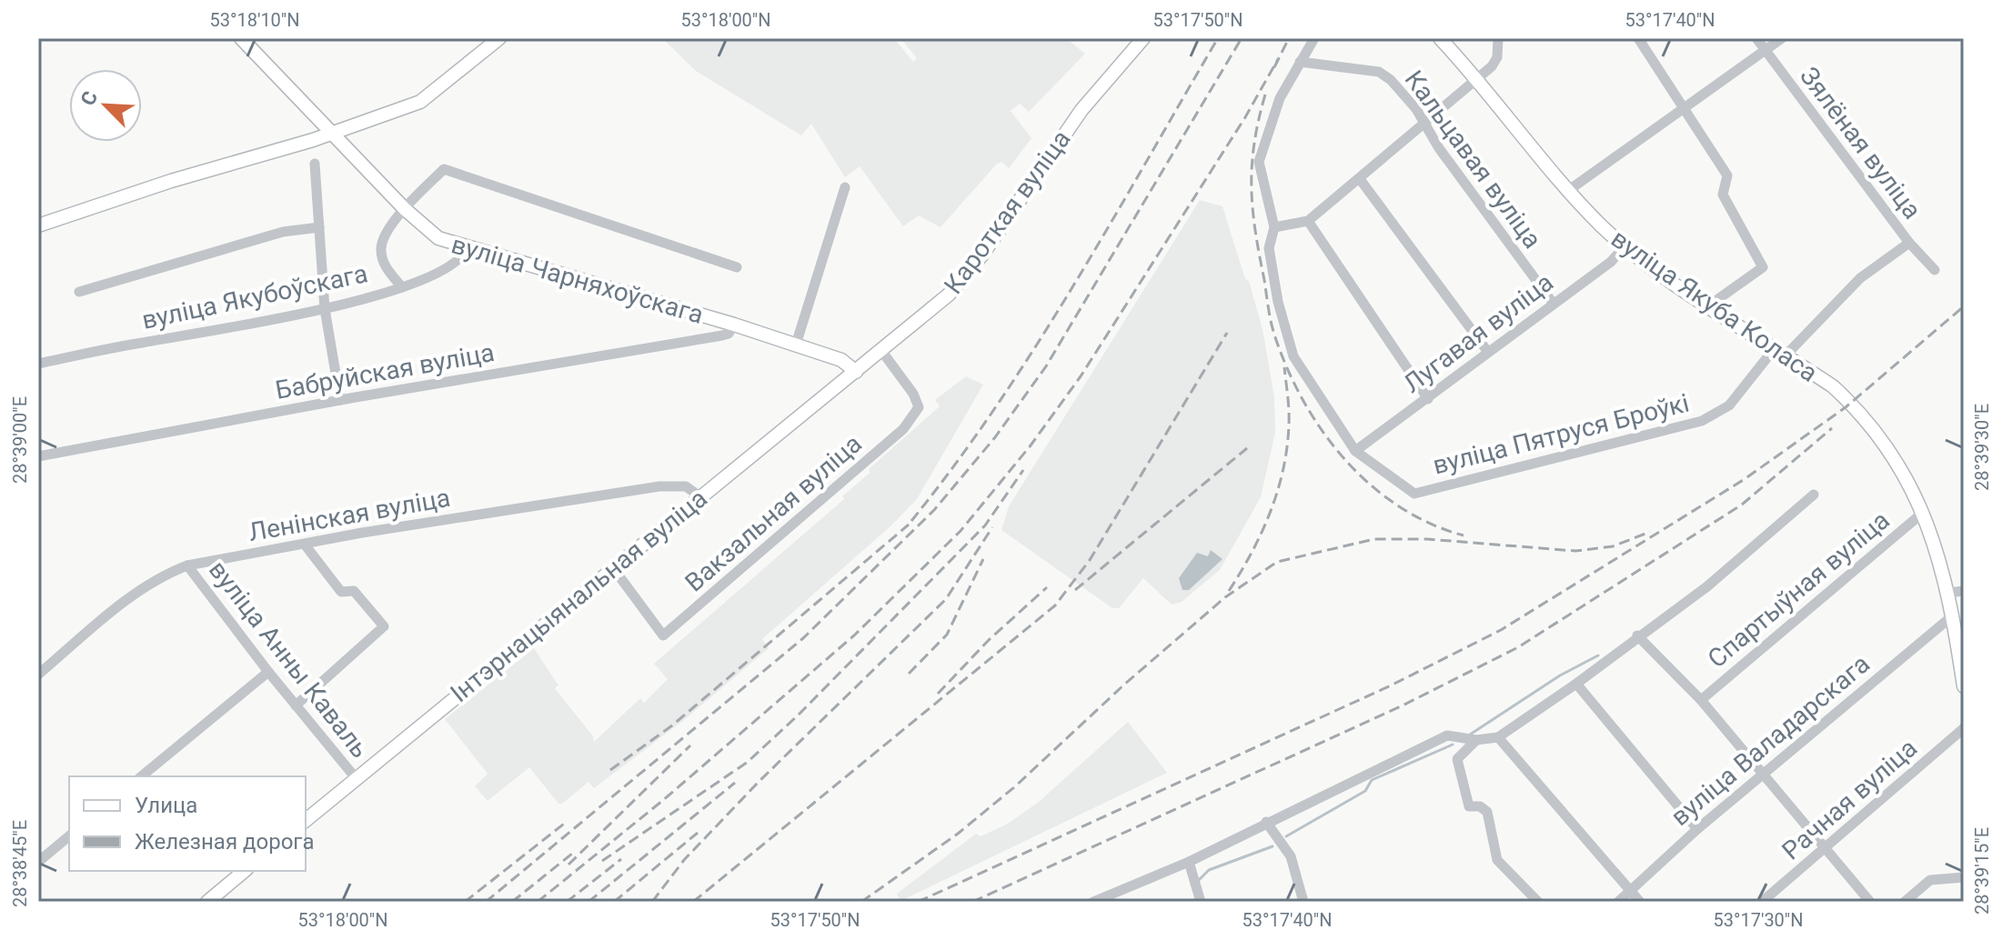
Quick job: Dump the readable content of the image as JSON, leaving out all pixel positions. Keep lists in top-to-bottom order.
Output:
{
  "streets": {
    "street": [
      "Зялёная вуліца",
      "Кальцавая вуліца",
      "Кароткая вуліца",
      "вуліца Чарняхоўскага",
      "вуліца Якубоўскага",
      "вуліца Якуба Коласа",
      "Лугавая вуліца",
      "Бабруйская вуліца",
      "вуліца Пятруся Броўкі",
      "Вакзальная вуліца",
      "Ленінская вуліца",
      "Спартыўная вуліца",
      "Інтэрнацыянальная вуліца",
      "вуліца Анны Каваль",
      "вуліца Валадарскага",
      "Рачная вуліца"
    ]
  },
  "crossings": [
    ["Зялёная вуліца", "вуліца Пятруся Броўкі"],
    ["Кальцавая вуліца", "Лугавая вуліца"],
    ["Кароткая вуліца", "вуліца Чарняхоўскага"],
    ["Кароткая вуліца", "Вакзальная вуліца"],
    ["Кароткая вуліца", "Інтэрнацыянальная вуліца"],
    ["вуліца Чарняхоўскага", "вуліца Якубоўскага"],
    ["вуліца Чарняхоўскага", "Бабруйская вуліца"],
    ["вуліца Чарняхоўскага", "Інтэрнацыянальная вуліца"],
    ["вуліца Якуба Коласа", "Лугавая вуліца"],
    ["вуліца Якуба Коласа", "вуліца Пятруся Броўкі"],
    ["вуліца Якуба Коласа", "Спартыўная вуліца"],
    ["вуліца Якуба Коласа", "вуліца Валадарскага"],
    ["Лугавая вуліца", "вуліца Пятруся Броўкі"],
    ["Вакзальная вуліца", "Інтэрнацыянальная вуліца"],
    ["Ленінская вуліца", "Інтэрнацыянальная вуліца"],
    ["Ленінская вуліца", "вуліца Анны Каваль"],
    ["Інтэрнацыянальная вуліца", "вуліца Анны Каваль"]
  ],
  "legend": ["Улица", "Железная дорога"],
  "north": "top left",
  "coordinates": [
    "53°18'10\"N",
    "53°18'00\"N",
    "53°17'50\"N",
    "53°17'40\"N",
    "28°39'00\"E",
    "28°39'30\"E",
    "28°38'45\"E",
    "28°39'15\"E",
    "53°17'30\"N"
  ]
}
